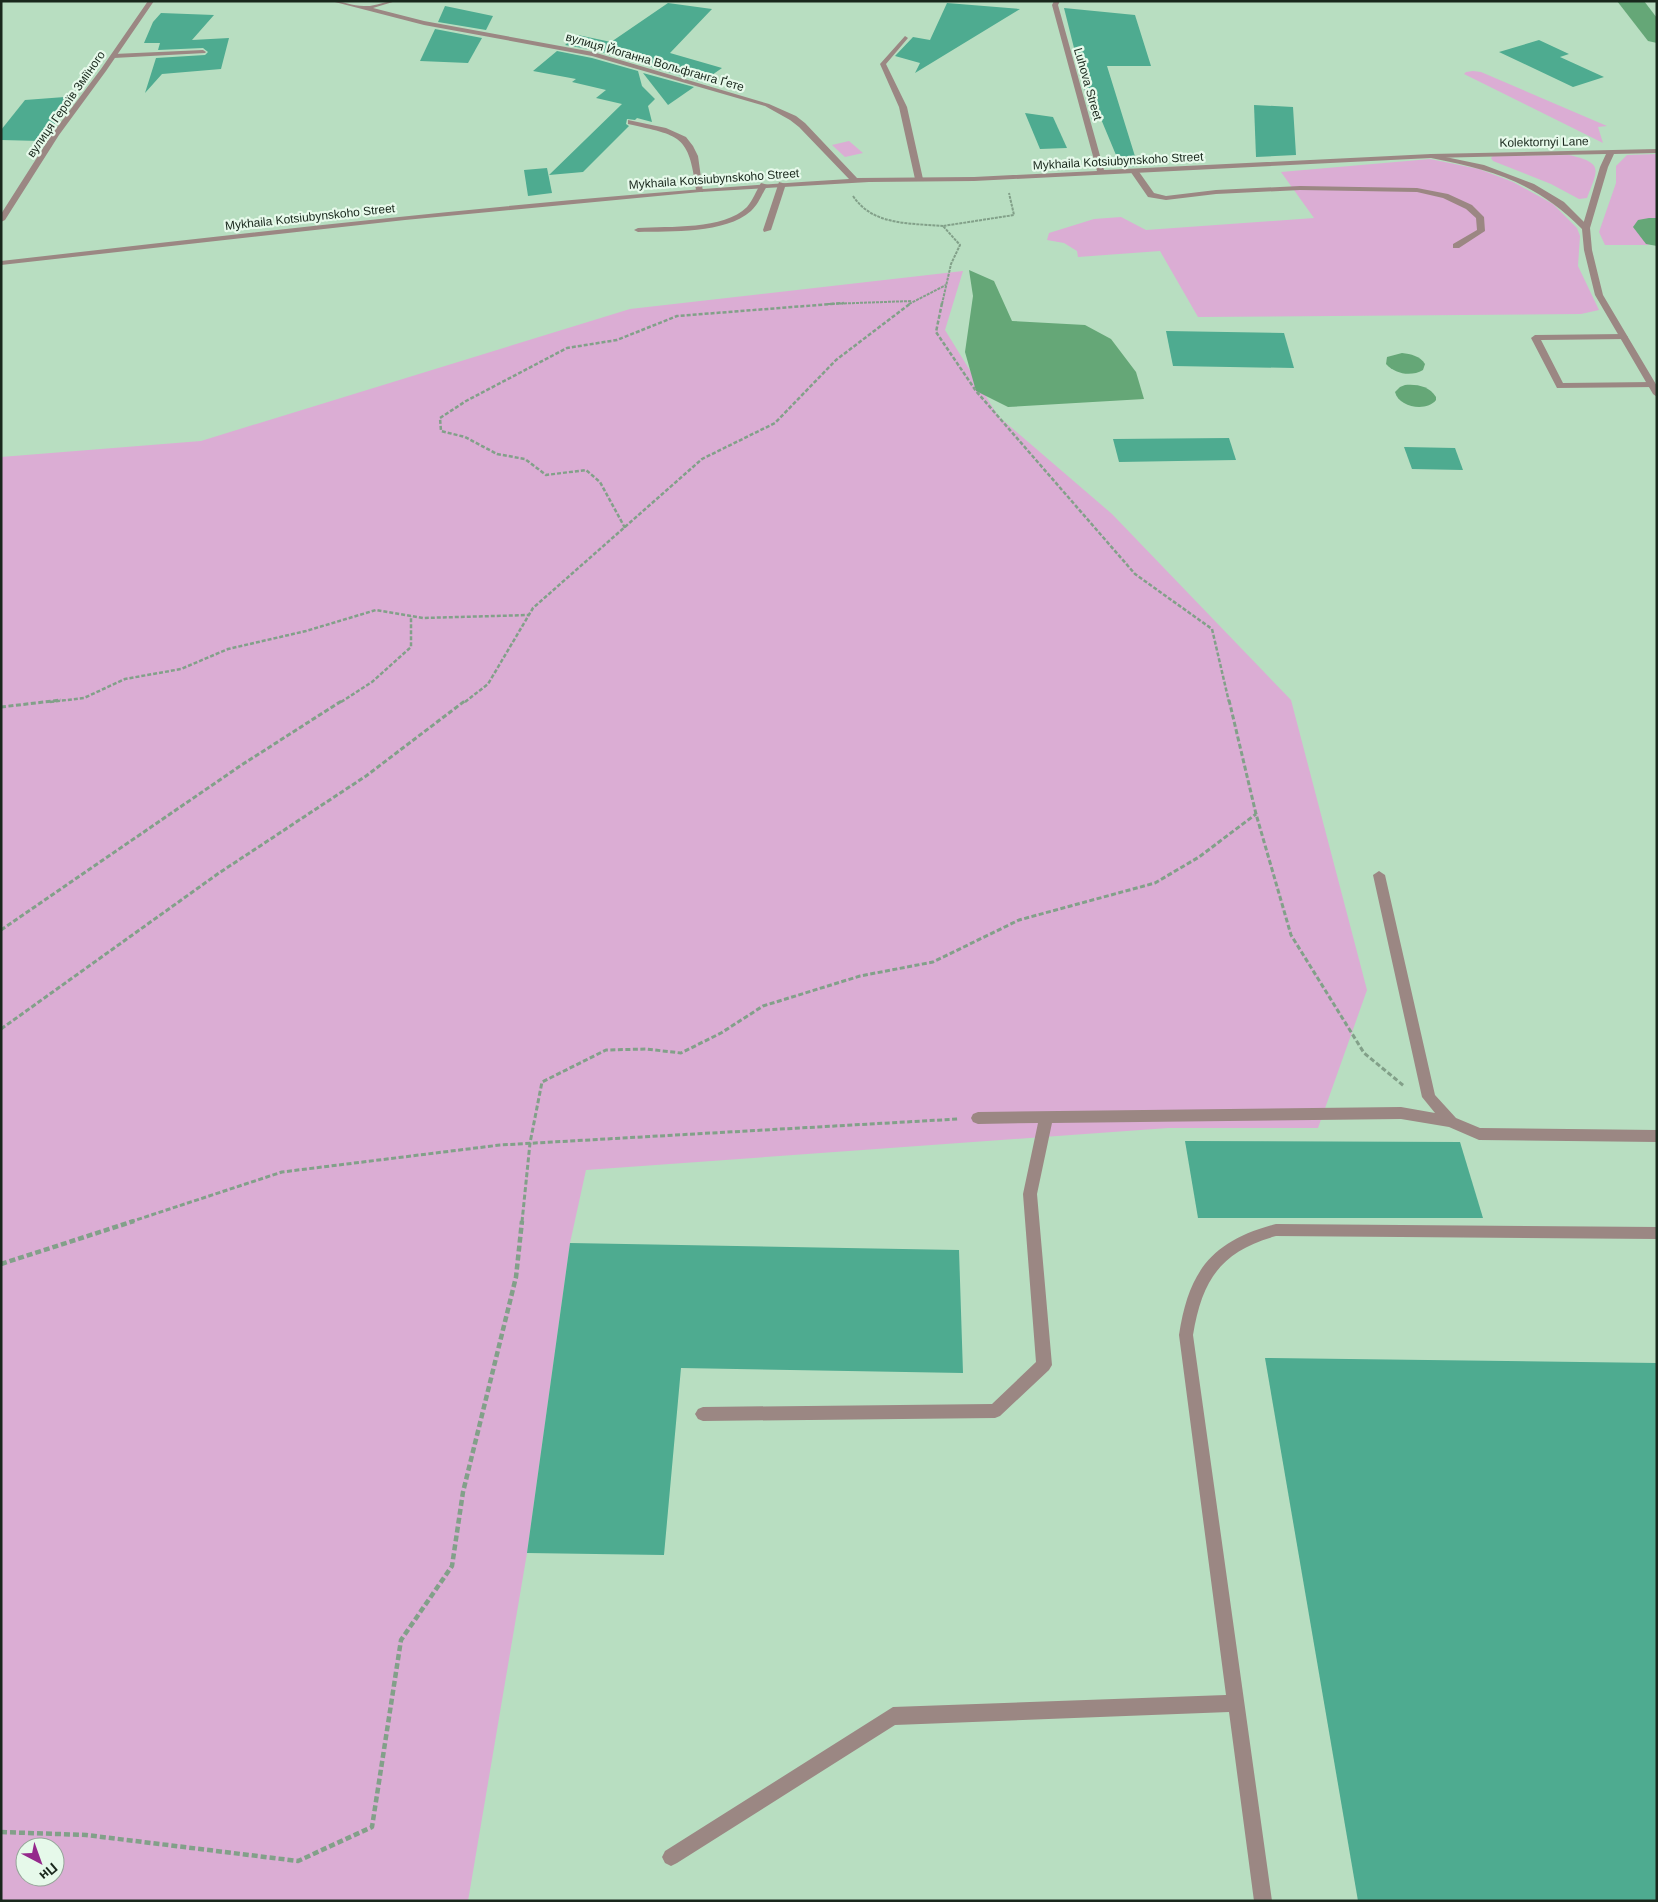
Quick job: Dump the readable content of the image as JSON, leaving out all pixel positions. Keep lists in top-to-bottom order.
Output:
{
  "streets": {
    "street": [
      "вулиця Йоганна Вольфганга Ґете",
      "Luhova Street",
      "вулиця Героїв Зміїного",
      "Kolektornyi Lane",
      "Mykhaila Kotsiubynskoho Street"
    ]
  },
  "crossings": [
    ["вулиця Йоганна Вольфганга Ґете", "Mykhaila Kotsiubynskoho Street"],
    ["Luhova Street", "Mykhaila Kotsiubynskoho Street"],
    ["Kolektornyi Lane", "Mykhaila Kotsiubynskoho Street"]
  ],
  "north": "bottom right"
}
